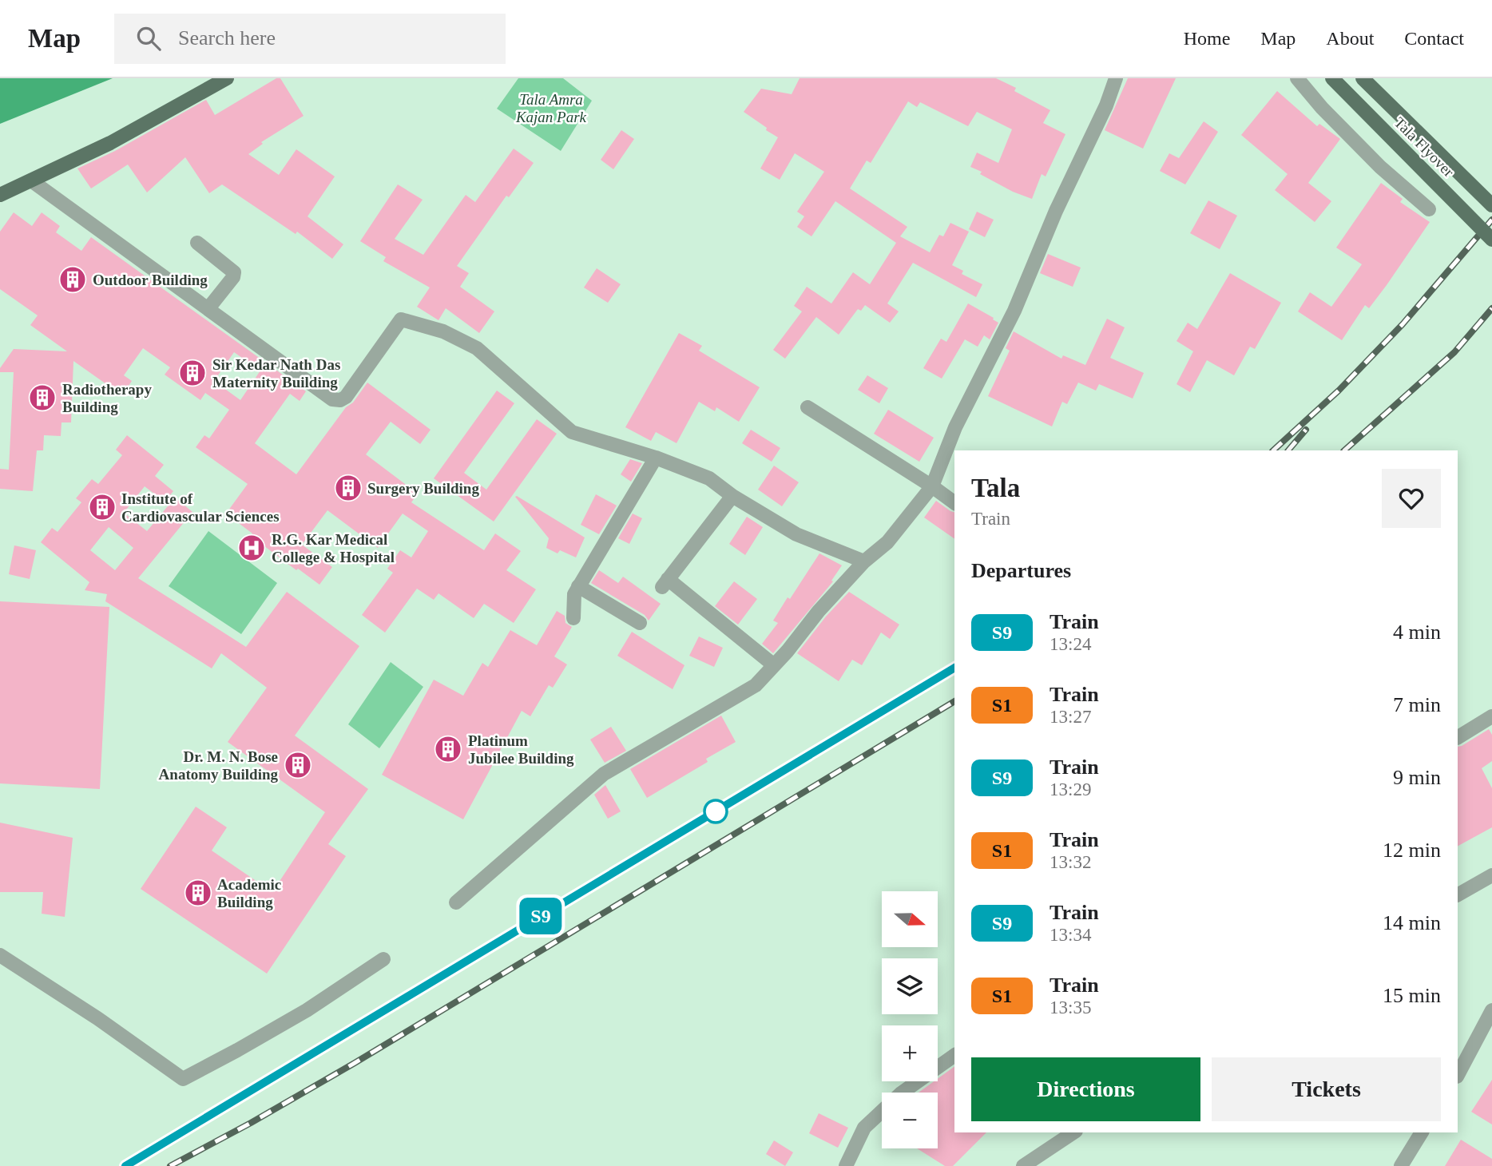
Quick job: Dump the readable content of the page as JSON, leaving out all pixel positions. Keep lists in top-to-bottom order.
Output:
{
  "streets": {
    "main road": ["Tala Flyover"]
  },
  "parks": ["Tala Amra Kajan Park"],
  "places": {
    "building": [
      "Outdoor Building",
      "Sir Kedar Nath Das Maternity Building",
      "Radiotherapy Building",
      "Surgery Building",
      "Institute of Cardiovascular Sciences",
      "Platinum Jubilee Building",
      "Dr. M. N. Bose Anatomy Building",
      "Academic Building"
    ],
    "hospital": ["R.G. Kar Medical College & Hospital"]
  },
  "north": "right",
  "page": {
    "header": "Map",
    "search": "Search here",
    "nav": [
      "Home",
      "Map",
      "About",
      "Contact"
    ],
    "on_map": "S9",
    "heading": [
      ["Tala", "Train"],
      "Departures"
    ],
    "list": [
      {
        "mark": "S9",
        "name": "Train",
        "note": "13:24",
        "value": "4 min"
      },
      {
        "mark": "S1",
        "name": "Train",
        "note": "13:27",
        "value": "7 min"
      },
      {
        "mark": "S9",
        "name": "Train",
        "note": "13:29",
        "value": "9 min"
      },
      {
        "mark": "S1",
        "name": "Train",
        "note": "13:32",
        "value": "12 min"
      },
      {
        "mark": "S9",
        "name": "Train",
        "note": "13:34",
        "value": "14 min"
      },
      {
        "mark": "S1",
        "name": "Train",
        "note": "13:35",
        "value": "15 min"
      }
    ],
    "map_buttons": ["+", "−"],
    "buttons": ["Directions", "Tickets"]
  }
}
